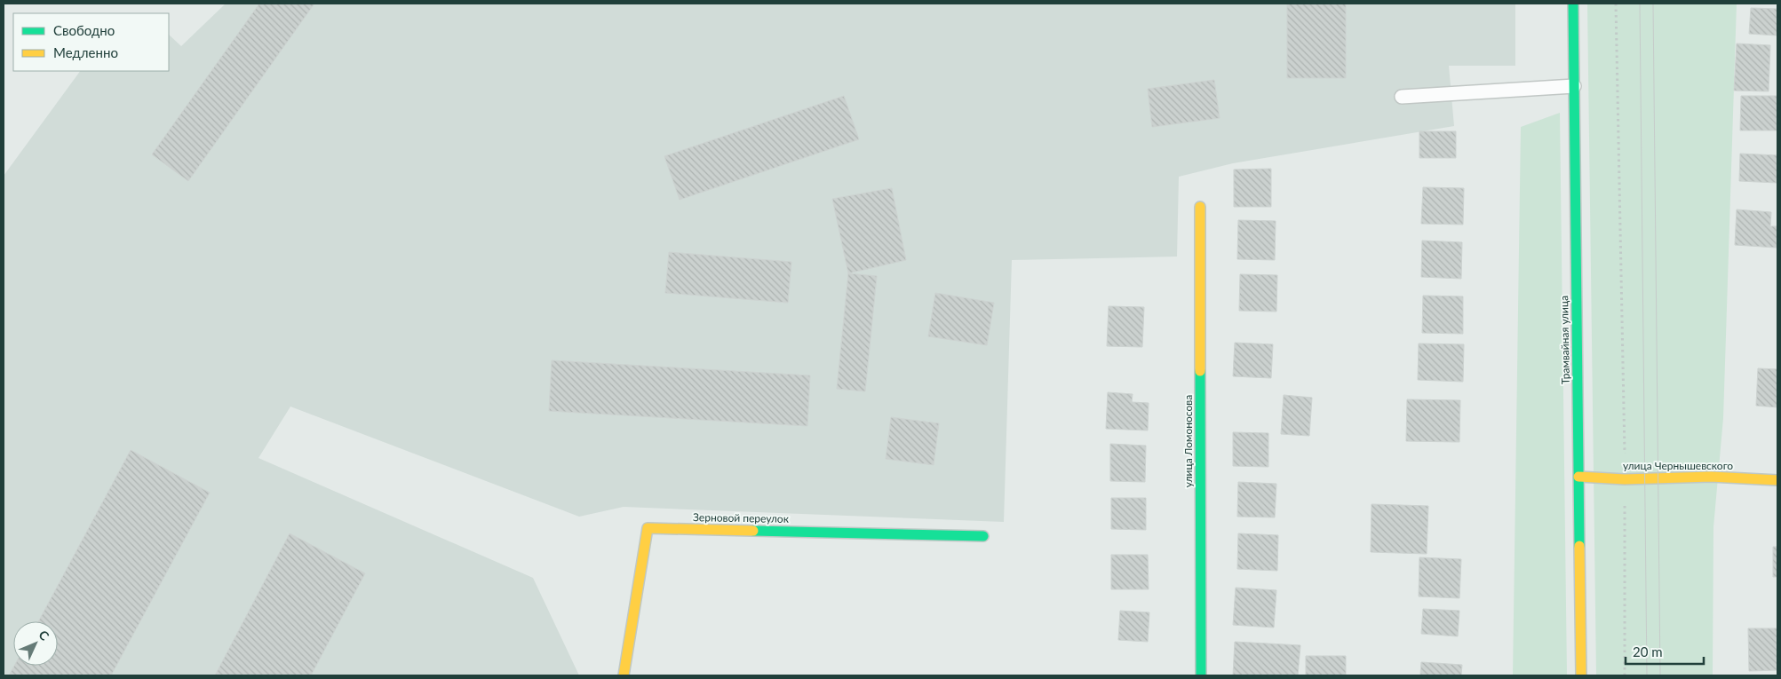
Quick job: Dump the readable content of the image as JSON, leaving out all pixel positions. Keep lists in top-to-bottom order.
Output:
{
  "streets": {
    "street": [
      "Трамвайная улица",
      "улица Ломоносова",
      "улица Чернышевского",
      "Зерновой переулок"
    ]
  },
  "crossings": [
    ["Трамвайная улица", "улица Чернышевского"]
  ],
  "legend": ["Свободно", "Медленно"],
  "scale_bar": "20 m",
  "north": "top right"
}
